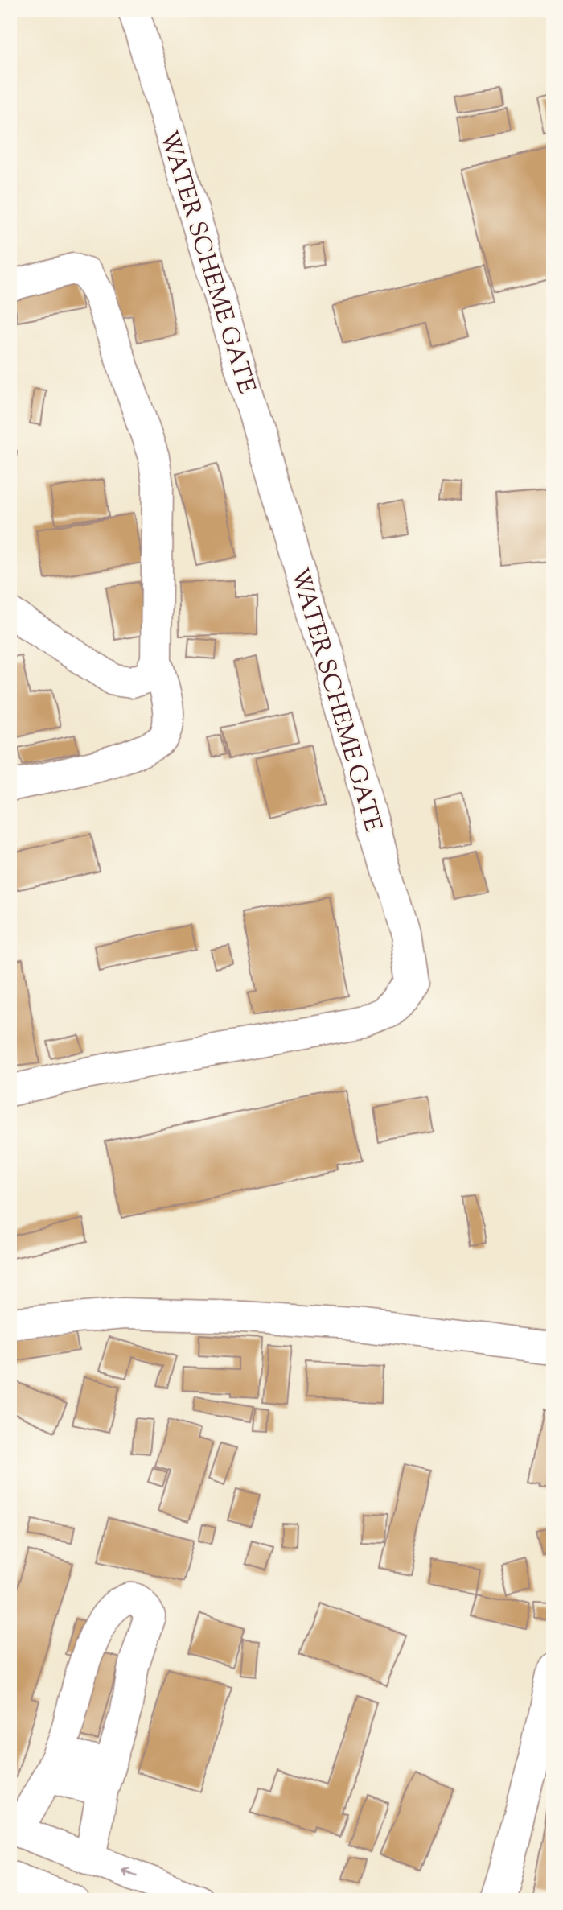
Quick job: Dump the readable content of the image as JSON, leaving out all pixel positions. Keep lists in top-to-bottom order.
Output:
{
  "streets": {
    "street": ["WATER SCHEME GATE"]
  }
}
